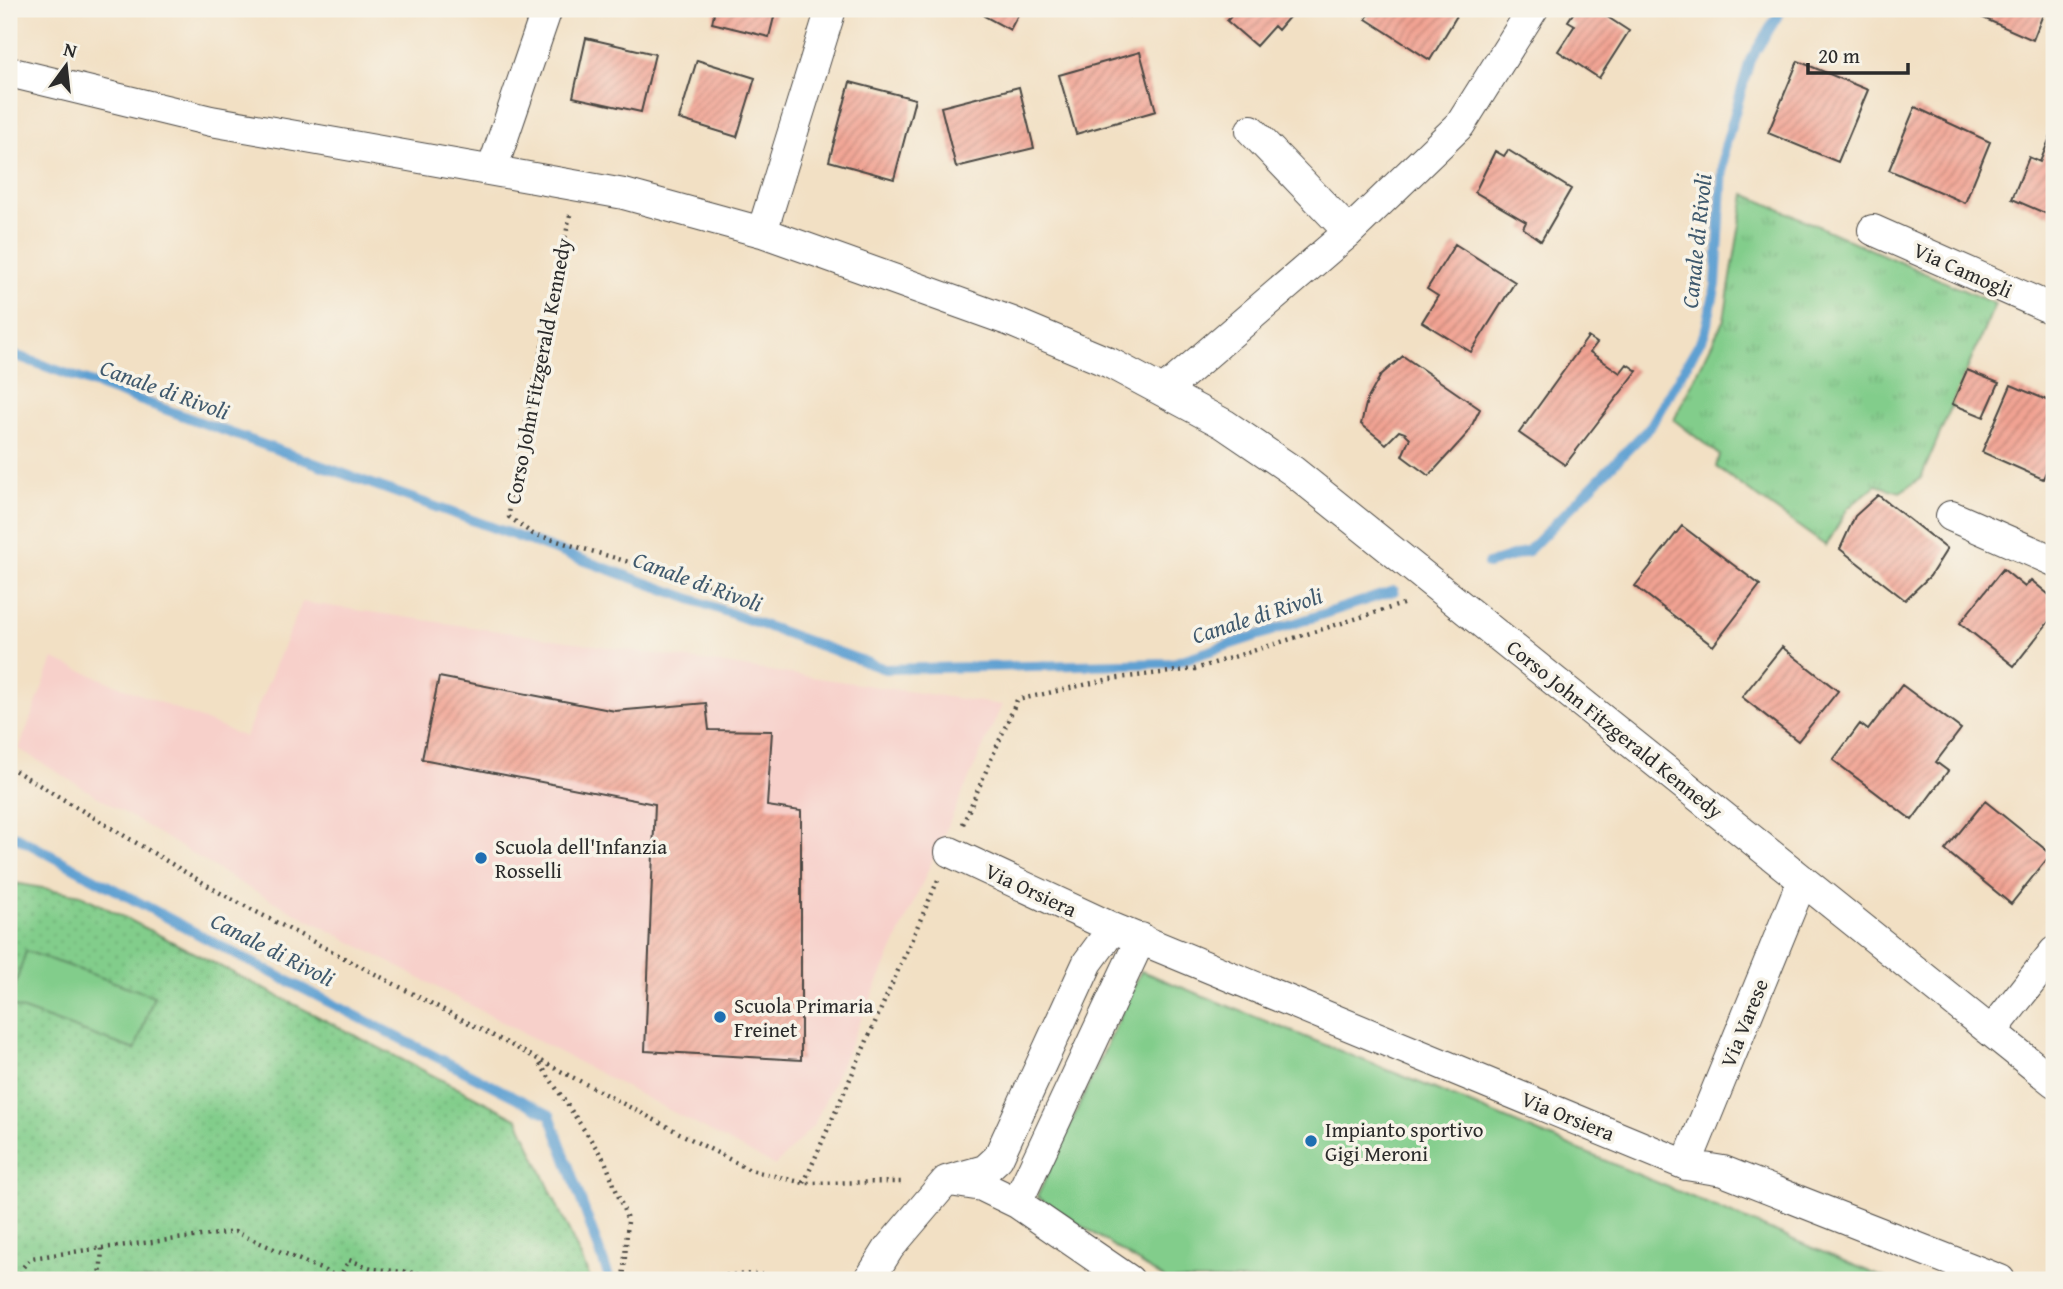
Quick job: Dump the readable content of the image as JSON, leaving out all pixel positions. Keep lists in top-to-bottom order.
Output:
{
  "streets": {
    "street": [
      "Via Camogli",
      "Corso John Fitzgerald Kennedy",
      "Via Orsiera",
      "Via Varese"
    ]
  },
  "crossings": [
    ["Corso John Fitzgerald Kennedy", "Via Varese"],
    ["Via Orsiera", "Via Varese"]
  ],
  "water": ["Canale di Rivoli"],
  "places": ["Scuola dell'Infanzia Rosselli", "Scuola Primaria Freinet", "Impianto sportivo Gigi Meroni"],
  "scale_bar": "20 m",
  "north": "top"
}
